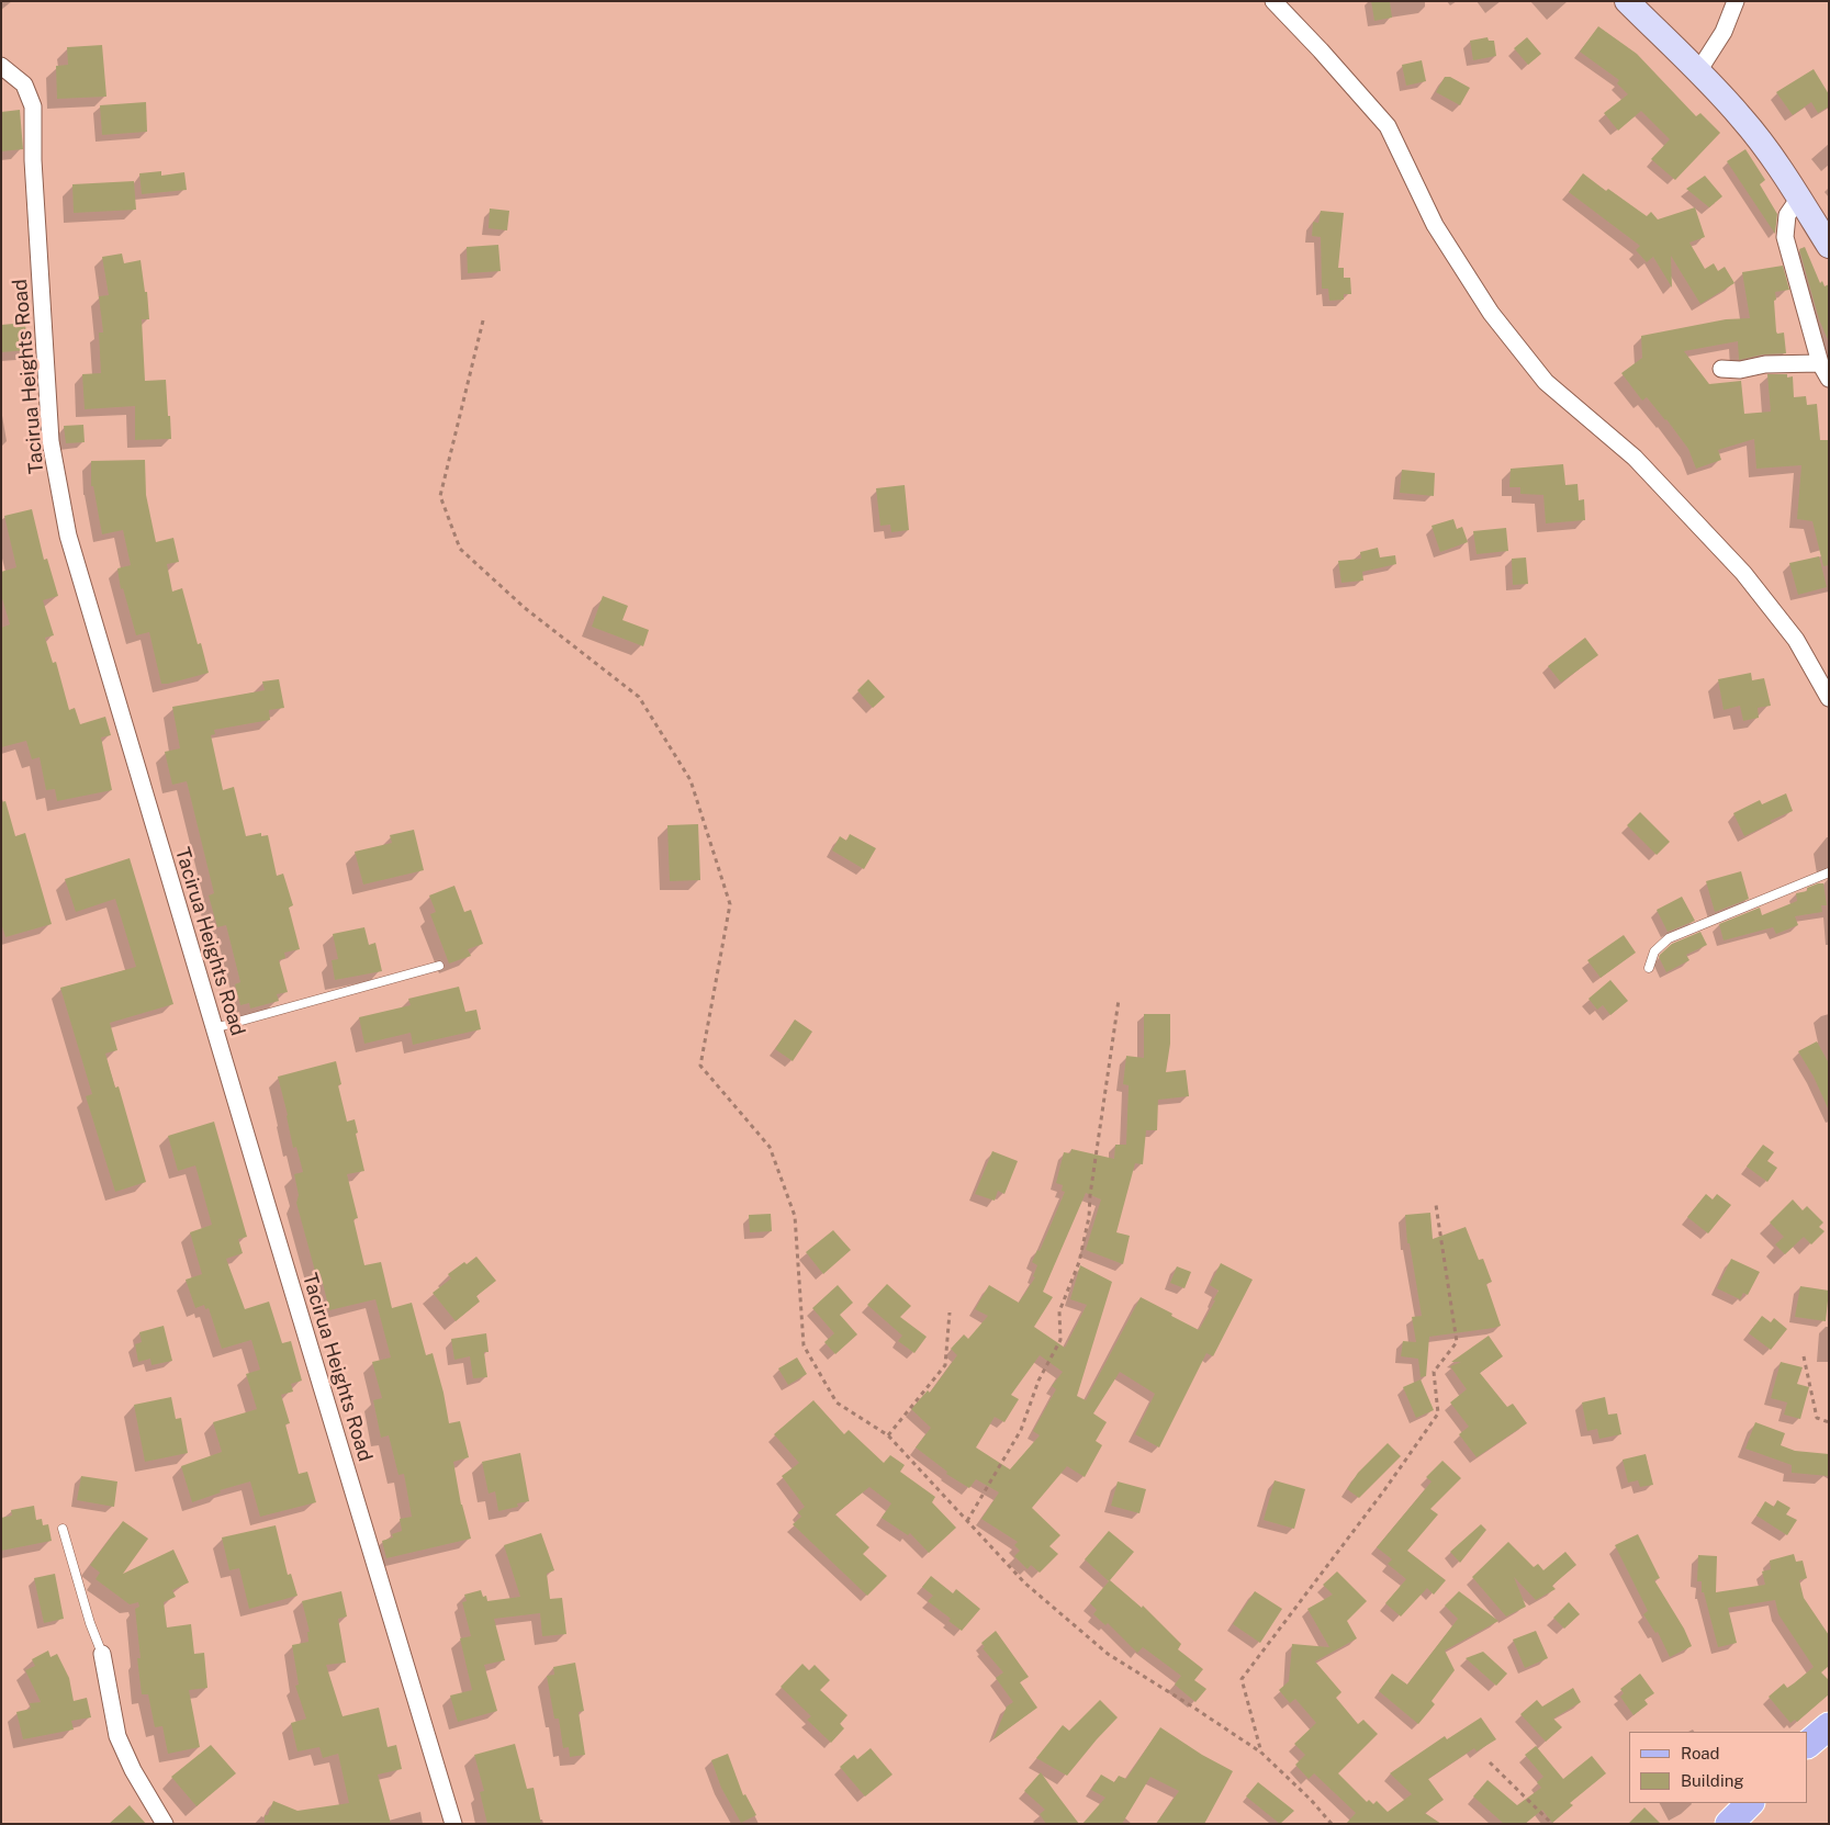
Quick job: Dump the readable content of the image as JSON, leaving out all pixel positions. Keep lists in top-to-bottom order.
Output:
{
  "streets": {
    "street": ["Tacirua Heights Road"]
  },
  "legend": ["Road", "Building"]
}
